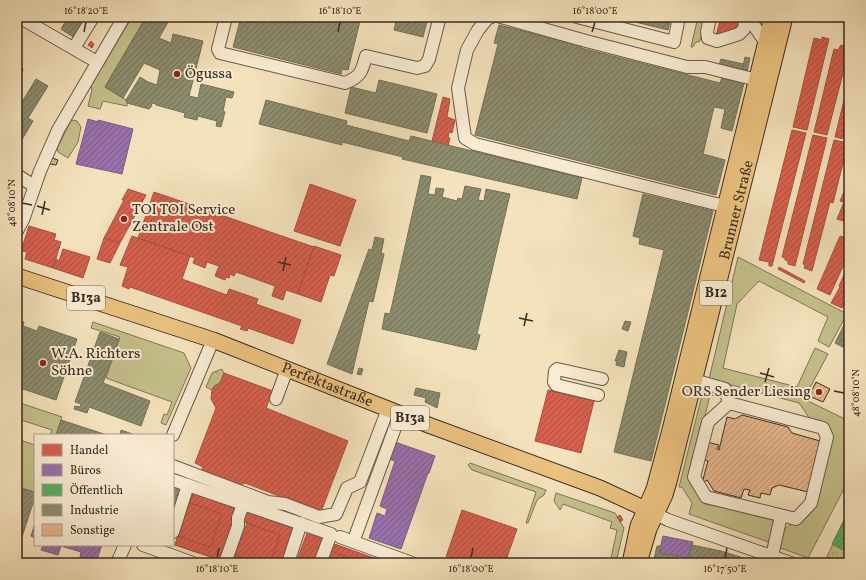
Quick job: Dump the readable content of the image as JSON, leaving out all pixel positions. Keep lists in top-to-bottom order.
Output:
{
  "streets": {
    "main road": [
      "Brunner Straße",
      "B12",
      "B13a",
      "Perfektastraße"
    ]
  },
  "crossings": [
    ["Brunner Straße", "Perfektastraße"]
  ],
  "places": [
    "Ögussa",
    "TOI TOI Service Zentrale Ost",
    "W.A. Richters Söhne",
    "ORS Sender Liesing"
  ],
  "legend": [
    "Handel",
    "Büros",
    "Öffentlich",
    "Industrie",
    "Sonstige"
  ],
  "coordinates": [
    "16°18'20\"E",
    "16°18'10\"E",
    "16°18'00\"E",
    "48°08'10\"N",
    "16°17'50\"E"
  ]
}
